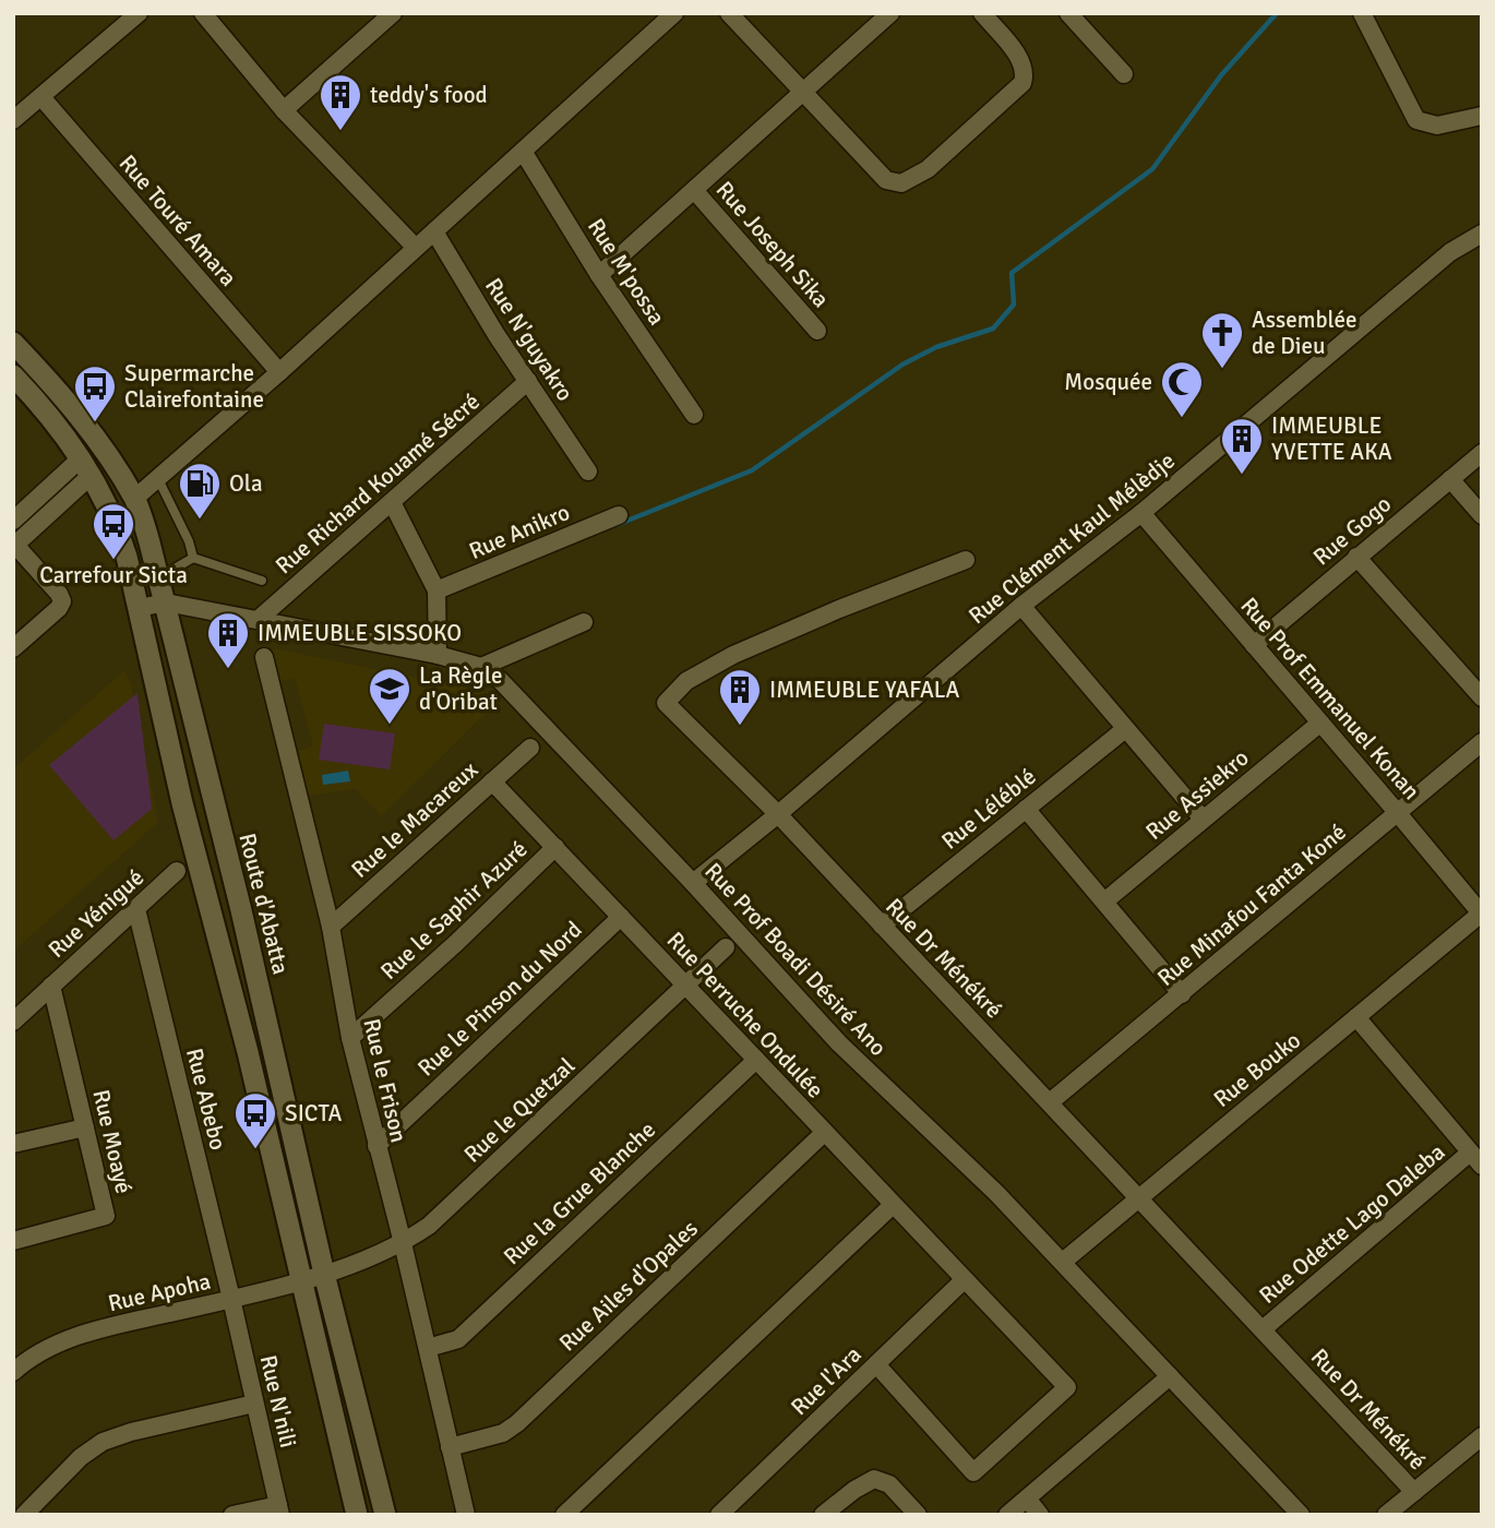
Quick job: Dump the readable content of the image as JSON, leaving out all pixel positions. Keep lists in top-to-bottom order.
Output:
{
  "streets": {
    "street": [
      "Rue Touré Amara",
      "Rue Joseph Sika",
      "Rue M'possa",
      "Rue N'guyakro",
      "Rue Richard Kouamé Sécré",
      "Rue Gogo",
      "Rue Anikro",
      "Rue Clément Kaul Mélèdje",
      "Rue Prof Emmanuel Konan",
      "Rue Assiekro",
      "Rue Léléblé",
      "Rue le Macareux",
      "Route d'Abatta",
      "Rue Minafou Fanta Koné",
      "Rue le Saphir Azuré",
      "Rue Yénigué",
      "Rue Dr Ménékré",
      "Rue Prof Boadi Désiré Ano",
      "Rue le Pinson du Nord",
      "Rue Perruche Ondulée",
      "Rue Bouko",
      "Rue le Frison",
      "Rue Abebo",
      "Rue le Quetzal",
      "Rue Moayé",
      "Rue la Grue Blanche",
      "Rue Odette Lago Daleba",
      "Rue Ailes d'Opales",
      "Rue Apoha",
      "Rue l'Ara",
      "Rue N'nili"
    ]
  },
  "crossings": [
    ["Rue N'guyakro", "Rue Richard Kouamé Sécré"],
    ["Rue Richard Kouamé Sécré", "Rue Prof Boadi Désiré Ano"],
    ["Rue Gogo", "Rue Prof Emmanuel Konan"],
    ["Rue Clément Kaul Mélèdje", "Rue Prof Emmanuel Konan"],
    ["Rue Clément Kaul Mélèdje", "Rue Dr Ménékré"],
    ["Rue Clément Kaul Mélèdje", "Rue Prof Boadi Désiré Ano"],
    ["Rue Prof Emmanuel Konan", "Rue Assiekro"],
    ["Rue Prof Emmanuel Konan", "Rue Minafou Fanta Koné"],
    ["Rue Prof Emmanuel Konan", "Rue Bouko"],
    ["Rue Léléblé", "Rue Dr Ménékré"],
    ["Rue le Macareux", "Rue Perruche Ondulée"],
    ["Rue le Macareux", "Rue le Frison"],
    ["Route d'Abatta", "Rue Prof Boadi Désiré Ano"],
    ["Route d'Abatta", "Rue le Quetzal"],
    ["Route d'Abatta", "Rue Apoha"],
    ["Rue Minafou Fanta Koné", "Rue Dr Ménékré"],
    ["Rue le Saphir Azuré", "Rue Perruche Ondulée"],
    ["Rue le Saphir Azuré", "Rue le Frison"],
    ["Rue Yénigué", "Rue Abebo"],
    ["Rue Yénigué", "Rue Moayé"],
    ["Rue Dr Ménékré", "Rue Bouko"],
    ["Rue Dr Ménékré", "Rue Odette Lago Daleba"],
    ["Rue Prof Boadi Désiré Ano", "Rue Bouko"],
    ["Rue le Pinson du Nord", "Rue Perruche Ondulée"],
    ["Rue le Pinson du Nord", "Rue le Frison"],
    ["Rue Perruche Ondulée", "Rue le Quetzal"],
    ["Rue Perruche Ondulée", "Rue la Grue Blanche"],
    ["Rue Perruche Ondulée", "Rue Ailes d'Opales"],
    ["Rue Perruche Ondulée", "Rue l'Ara"],
    ["Rue le Frison", "Rue le Quetzal"],
    ["Rue le Frison", "Rue la Grue Blanche"],
    ["Rue le Frison", "Rue Ailes d'Opales"],
    ["Rue Abebo", "Rue Apoha"],
    ["Rue Abebo", "Rue N'nili"],
    ["Rue le Quetzal", "Rue Apoha"],
    ["Rue Apoha", "Rue N'nili"]
  ],
  "places": {
    "building": [
      "teddy's food",
      "IMMEUBLE YVETTE AKA",
      "IMMEUBLE SISSOKO",
      "IMMEUBLE YAFALA"
    ],
    "church": ["Assemblée de Dieu"],
    "mosque": ["Mosquée"],
    "bus stop": ["Supermarche Clairefontaine", "Carrefour Sicta", "SICTA"],
    "fuel station": ["Ola"],
    "school or university": ["La Règle d'Oribat"]
  }
}
